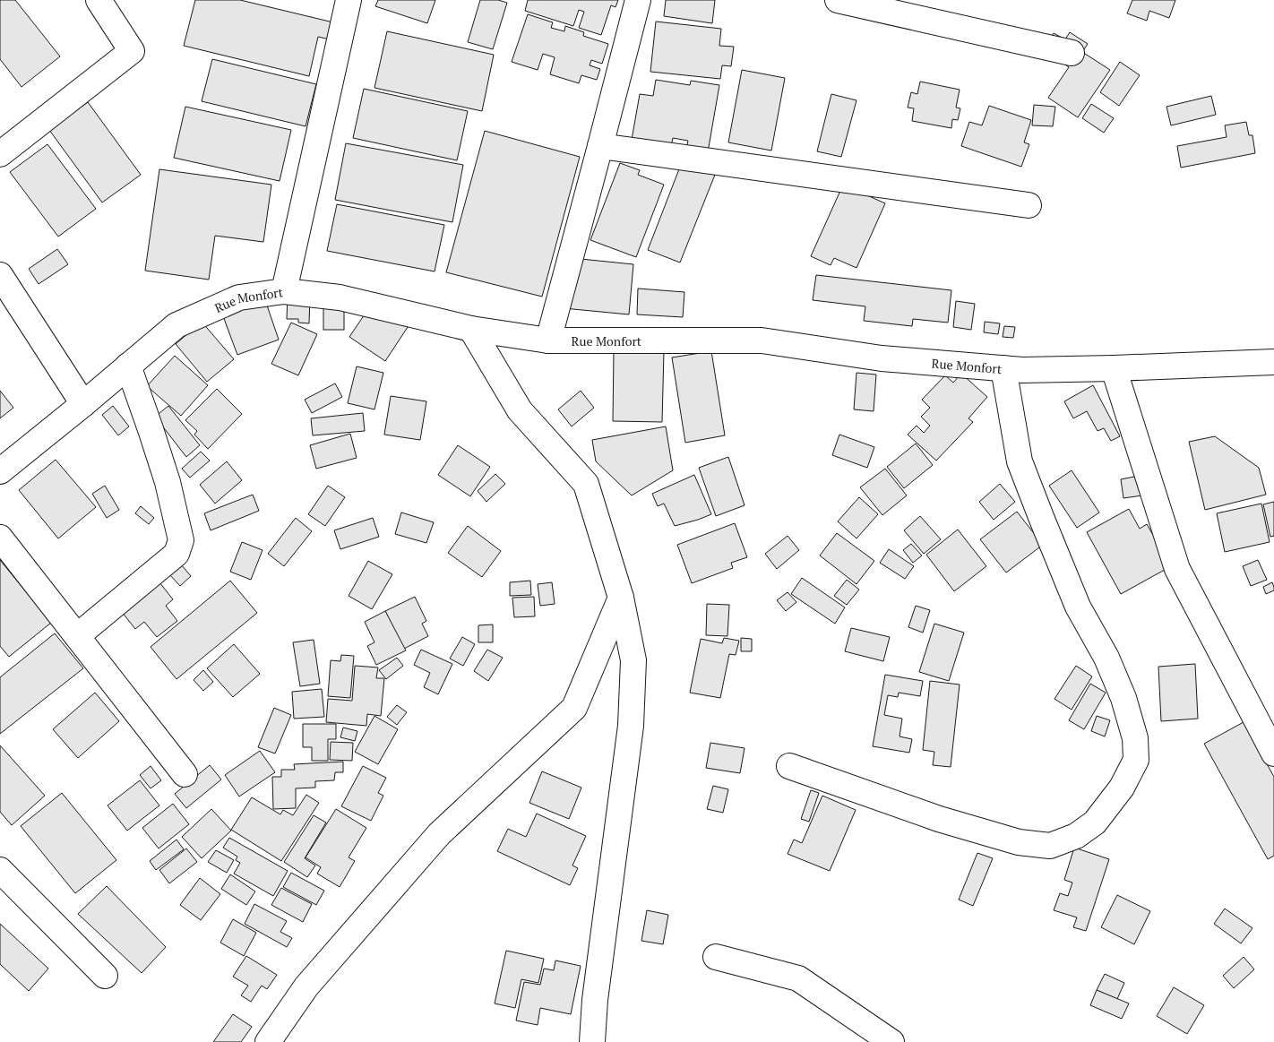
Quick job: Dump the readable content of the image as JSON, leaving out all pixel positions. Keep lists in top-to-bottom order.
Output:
{
  "streets": {
    "street": ["Rue Monfort"]
  }
}
